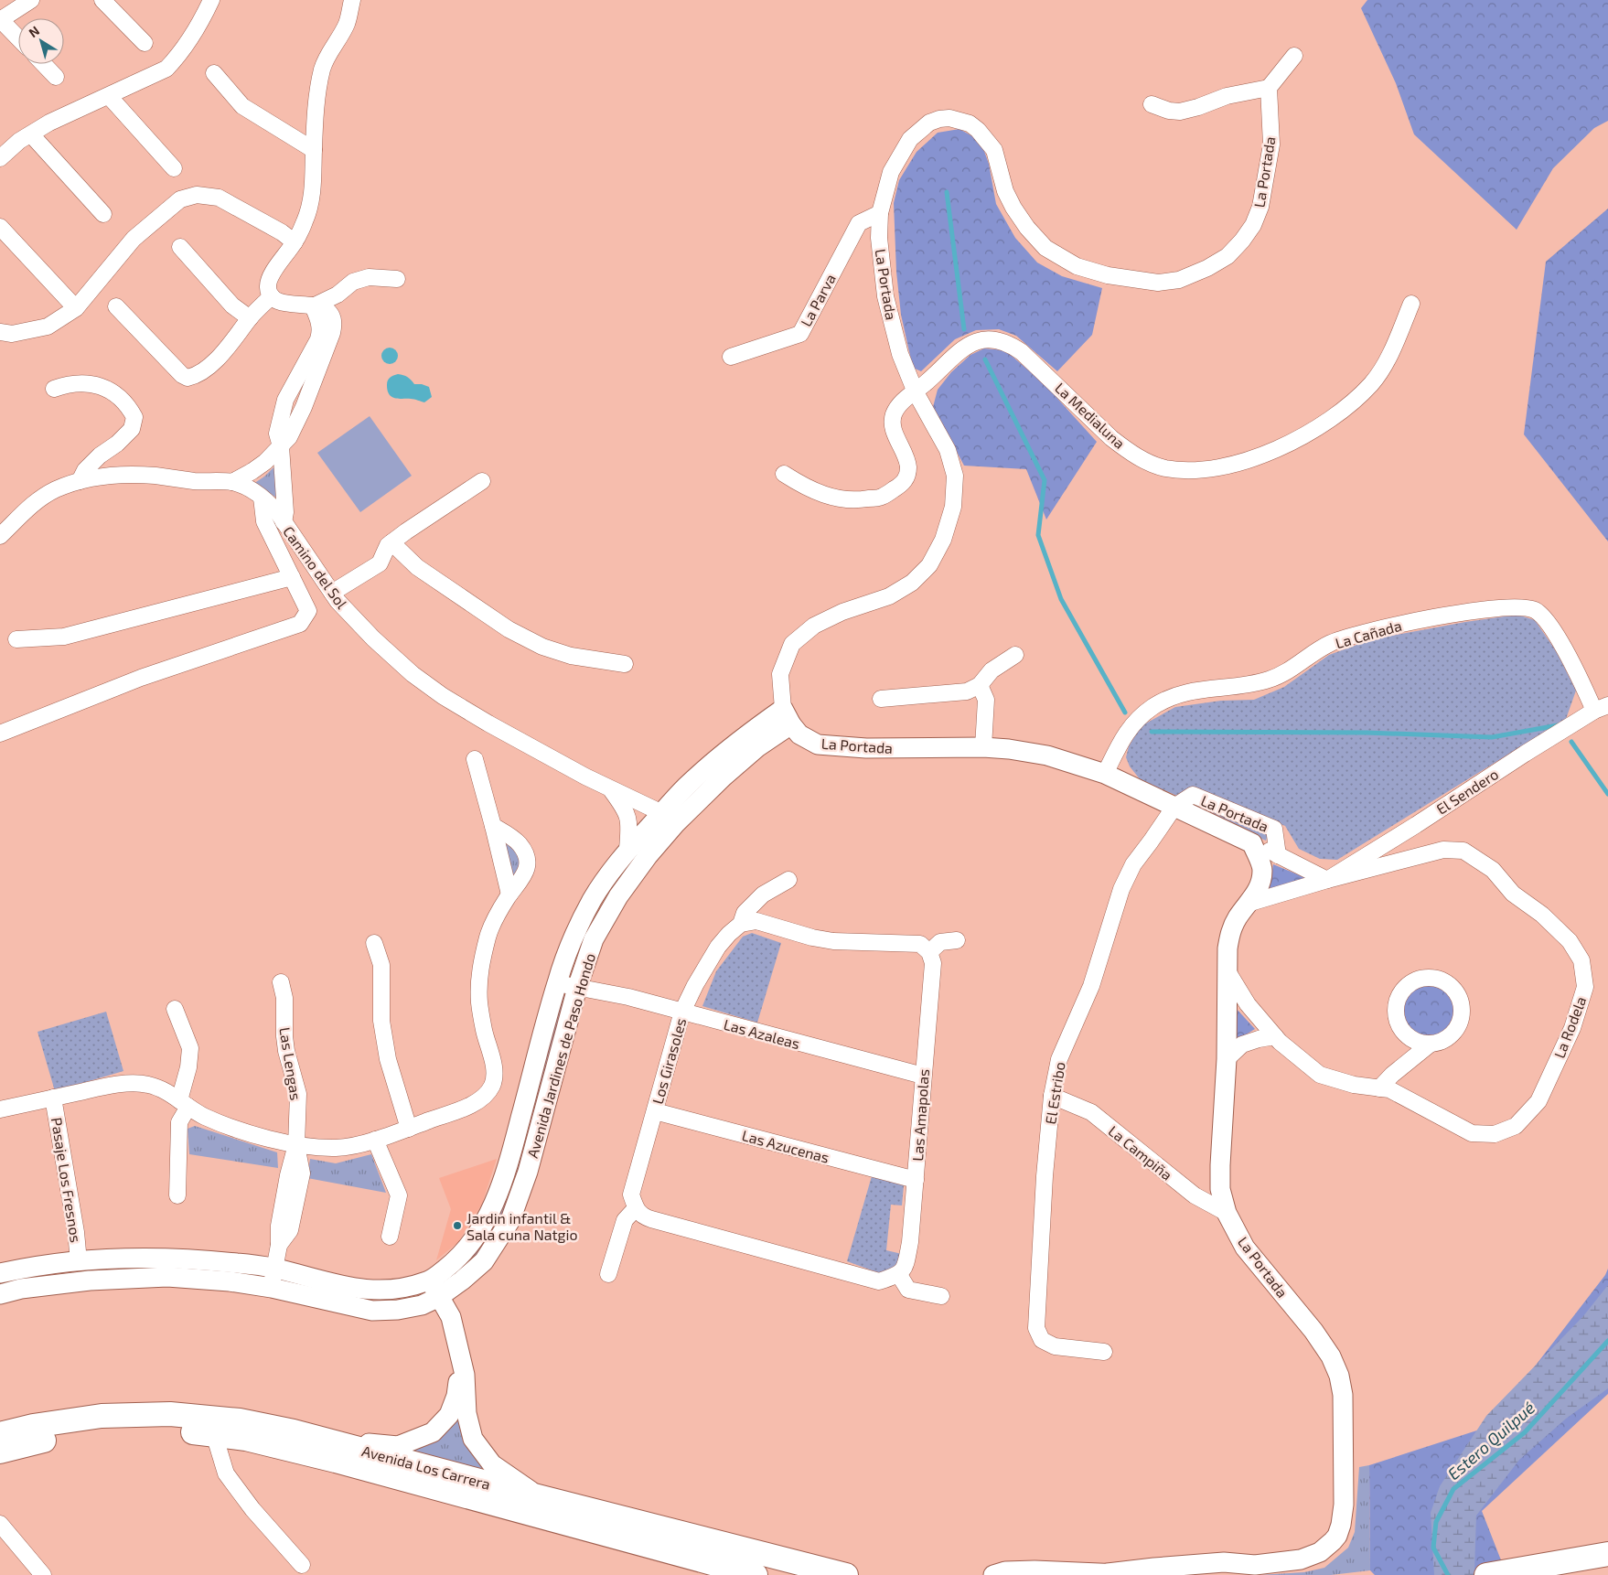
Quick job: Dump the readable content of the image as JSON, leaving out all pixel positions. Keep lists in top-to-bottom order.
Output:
{
  "streets": {
    "main road": ["Avenida Los Carrera"],
    "street": [
      "La Portada",
      "La Parva",
      "La Medialuna",
      "Camino del Sol",
      "La Cañada",
      "El Sendero",
      "La Rodela",
      "Las Azaleas",
      "Avenida Jardines de Paso Hondo",
      "Los Girasoles",
      "Las Lengas",
      "El Estribo",
      "Las Amapolas",
      "Las Azucenas",
      "La Campiña",
      "Pasaje Los Fresnos"
    ]
  },
  "crossings": [
    ["La Portada", "La Parva"],
    ["La Portada", "La Medialuna"],
    ["La Portada", "La Cañada"],
    ["La Portada", "La Rodela"],
    ["La Portada", "Avenida Jardines de Paso Hondo"],
    ["La Portada", "El Estribo"],
    ["La Portada", "La Campiña"],
    ["Camino del Sol", "Avenida Jardines de Paso Hondo"],
    ["La Cañada", "El Sendero"],
    ["El Sendero", "La Rodela"],
    ["Las Azaleas", "Avenida Jardines de Paso Hondo"],
    ["Las Azaleas", "Los Girasoles"],
    ["Las Azaleas", "Las Amapolas"],
    ["Avenida Jardines de Paso Hondo", "Las Lengas"],
    ["Avenida Jardines de Paso Hondo", "Pasaje Los Fresnos"],
    ["Los Girasoles", "Las Azucenas"],
    ["El Estribo", "La Campiña"],
    ["Las Amapolas", "Las Azucenas"]
  ],
  "water": ["Estero Quilpué"],
  "places": ["Jardin infantil & Sala cuna Natgio"],
  "north": "top left"
}
